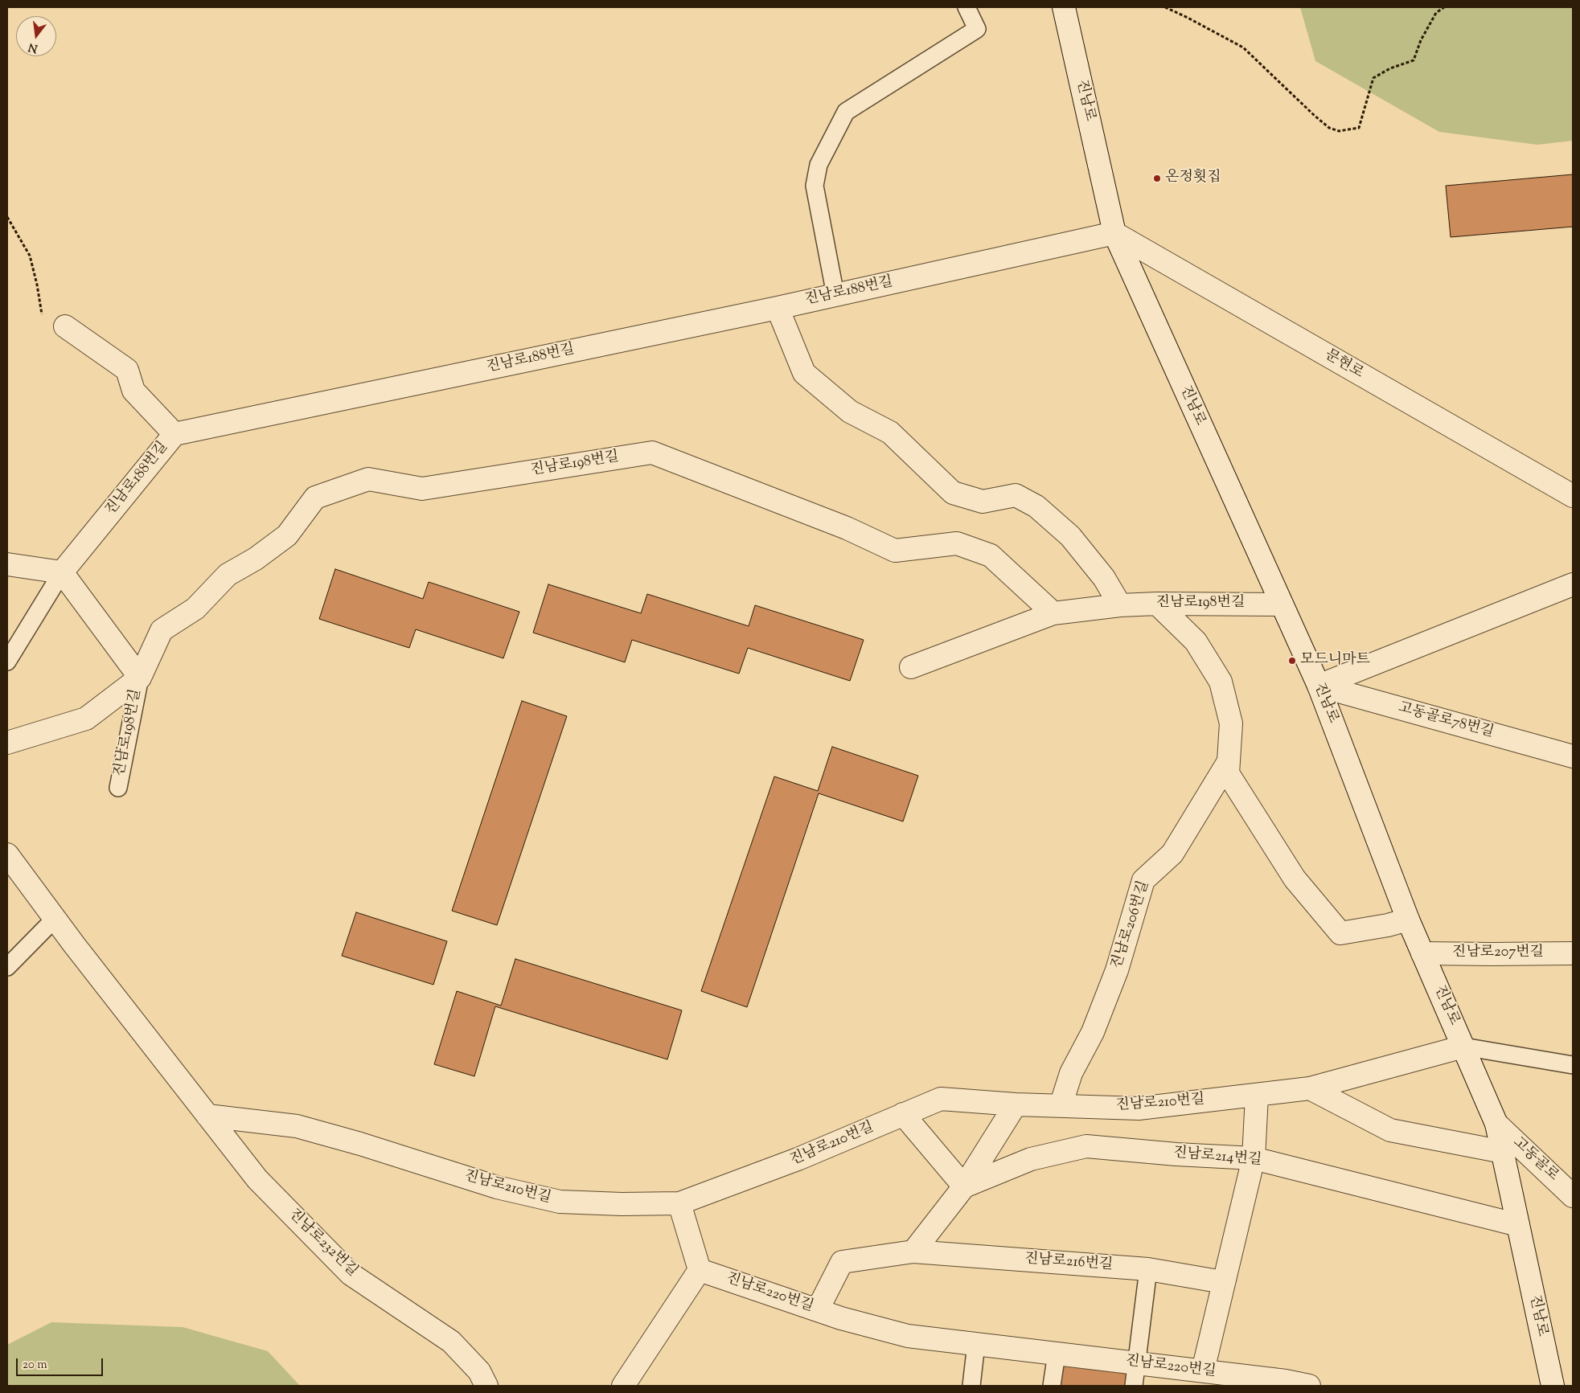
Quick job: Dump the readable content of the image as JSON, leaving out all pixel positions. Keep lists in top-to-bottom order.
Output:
{
  "streets": {
    "street": [
      "진남로",
      "진남로188번길",
      "문현로",
      "진남로198번길",
      "고동골로78번길",
      "진남로206번길",
      "진남로207번길",
      "진남로210번길",
      "진남로214번길",
      "고동골로",
      "진남로232번길",
      "진남로216번길",
      "진남로220번길"
    ]
  },
  "crossings": [
    ["진남로", "진남로188번길"],
    ["진남로", "문현로"],
    ["진남로", "진남로198번길"],
    ["진남로", "고동골로78번길"],
    ["진남로", "진남로206번길"],
    ["진남로", "진남로207번길"],
    ["진남로", "진남로210번길"],
    ["진남로", "진남로214번길"],
    ["진남로", "고동골로"],
    ["진남로188번길", "문현로"],
    ["진남로198번길", "진남로206번길"],
    ["진남로206번길", "진남로210번길"],
    ["진남로210번길", "진남로232번길"],
    ["진남로216번길", "진남로220번길"]
  ],
  "places": ["온정횟집", "모드니마트"],
  "scale_bar": "20 m",
  "north": "bottom"
}
